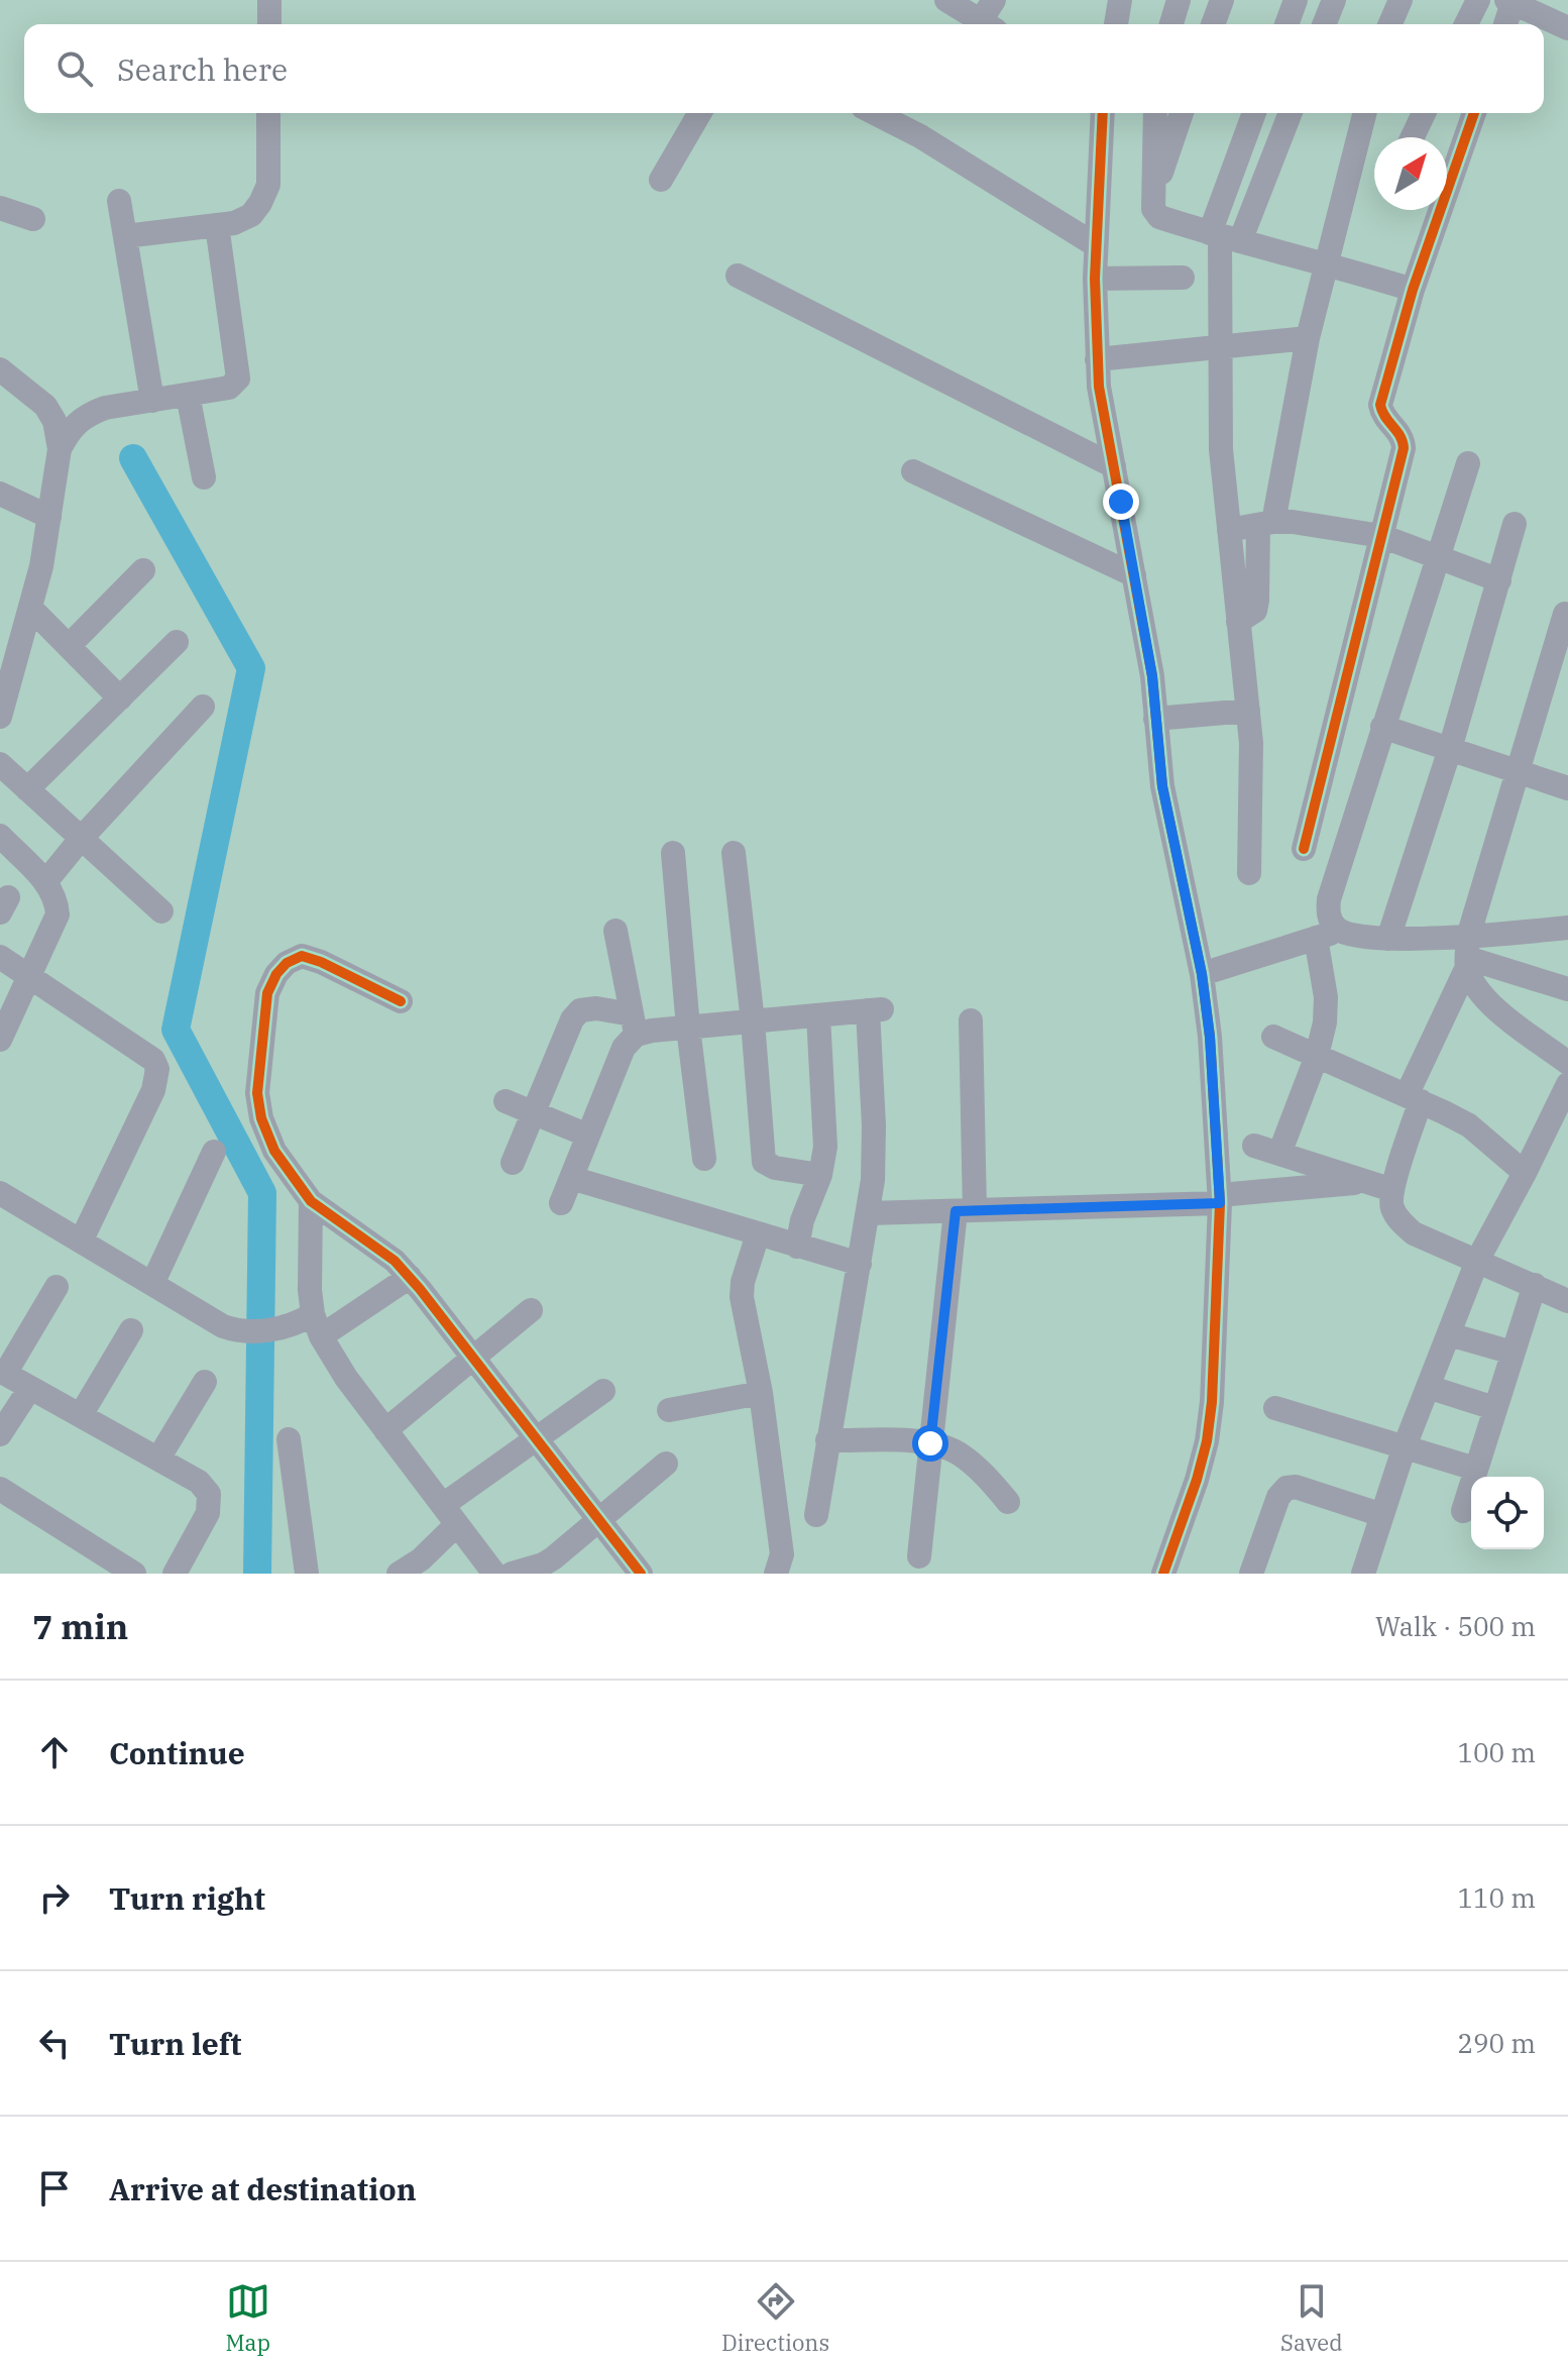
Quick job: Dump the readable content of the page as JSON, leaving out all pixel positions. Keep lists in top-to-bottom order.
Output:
{
  "north": "top right",
  "page": {
    "search": "Search here",
    "heading": ["7 min", "Walk · 500 m"],
    "list": [
      ["Continue", "100 m"],
      ["Turn right", "110 m"],
      ["Turn left", "290 m"],
      "Arrive at destination"
    ],
    "nav": ["Map", "Directions", "Saved"]
  }
}
